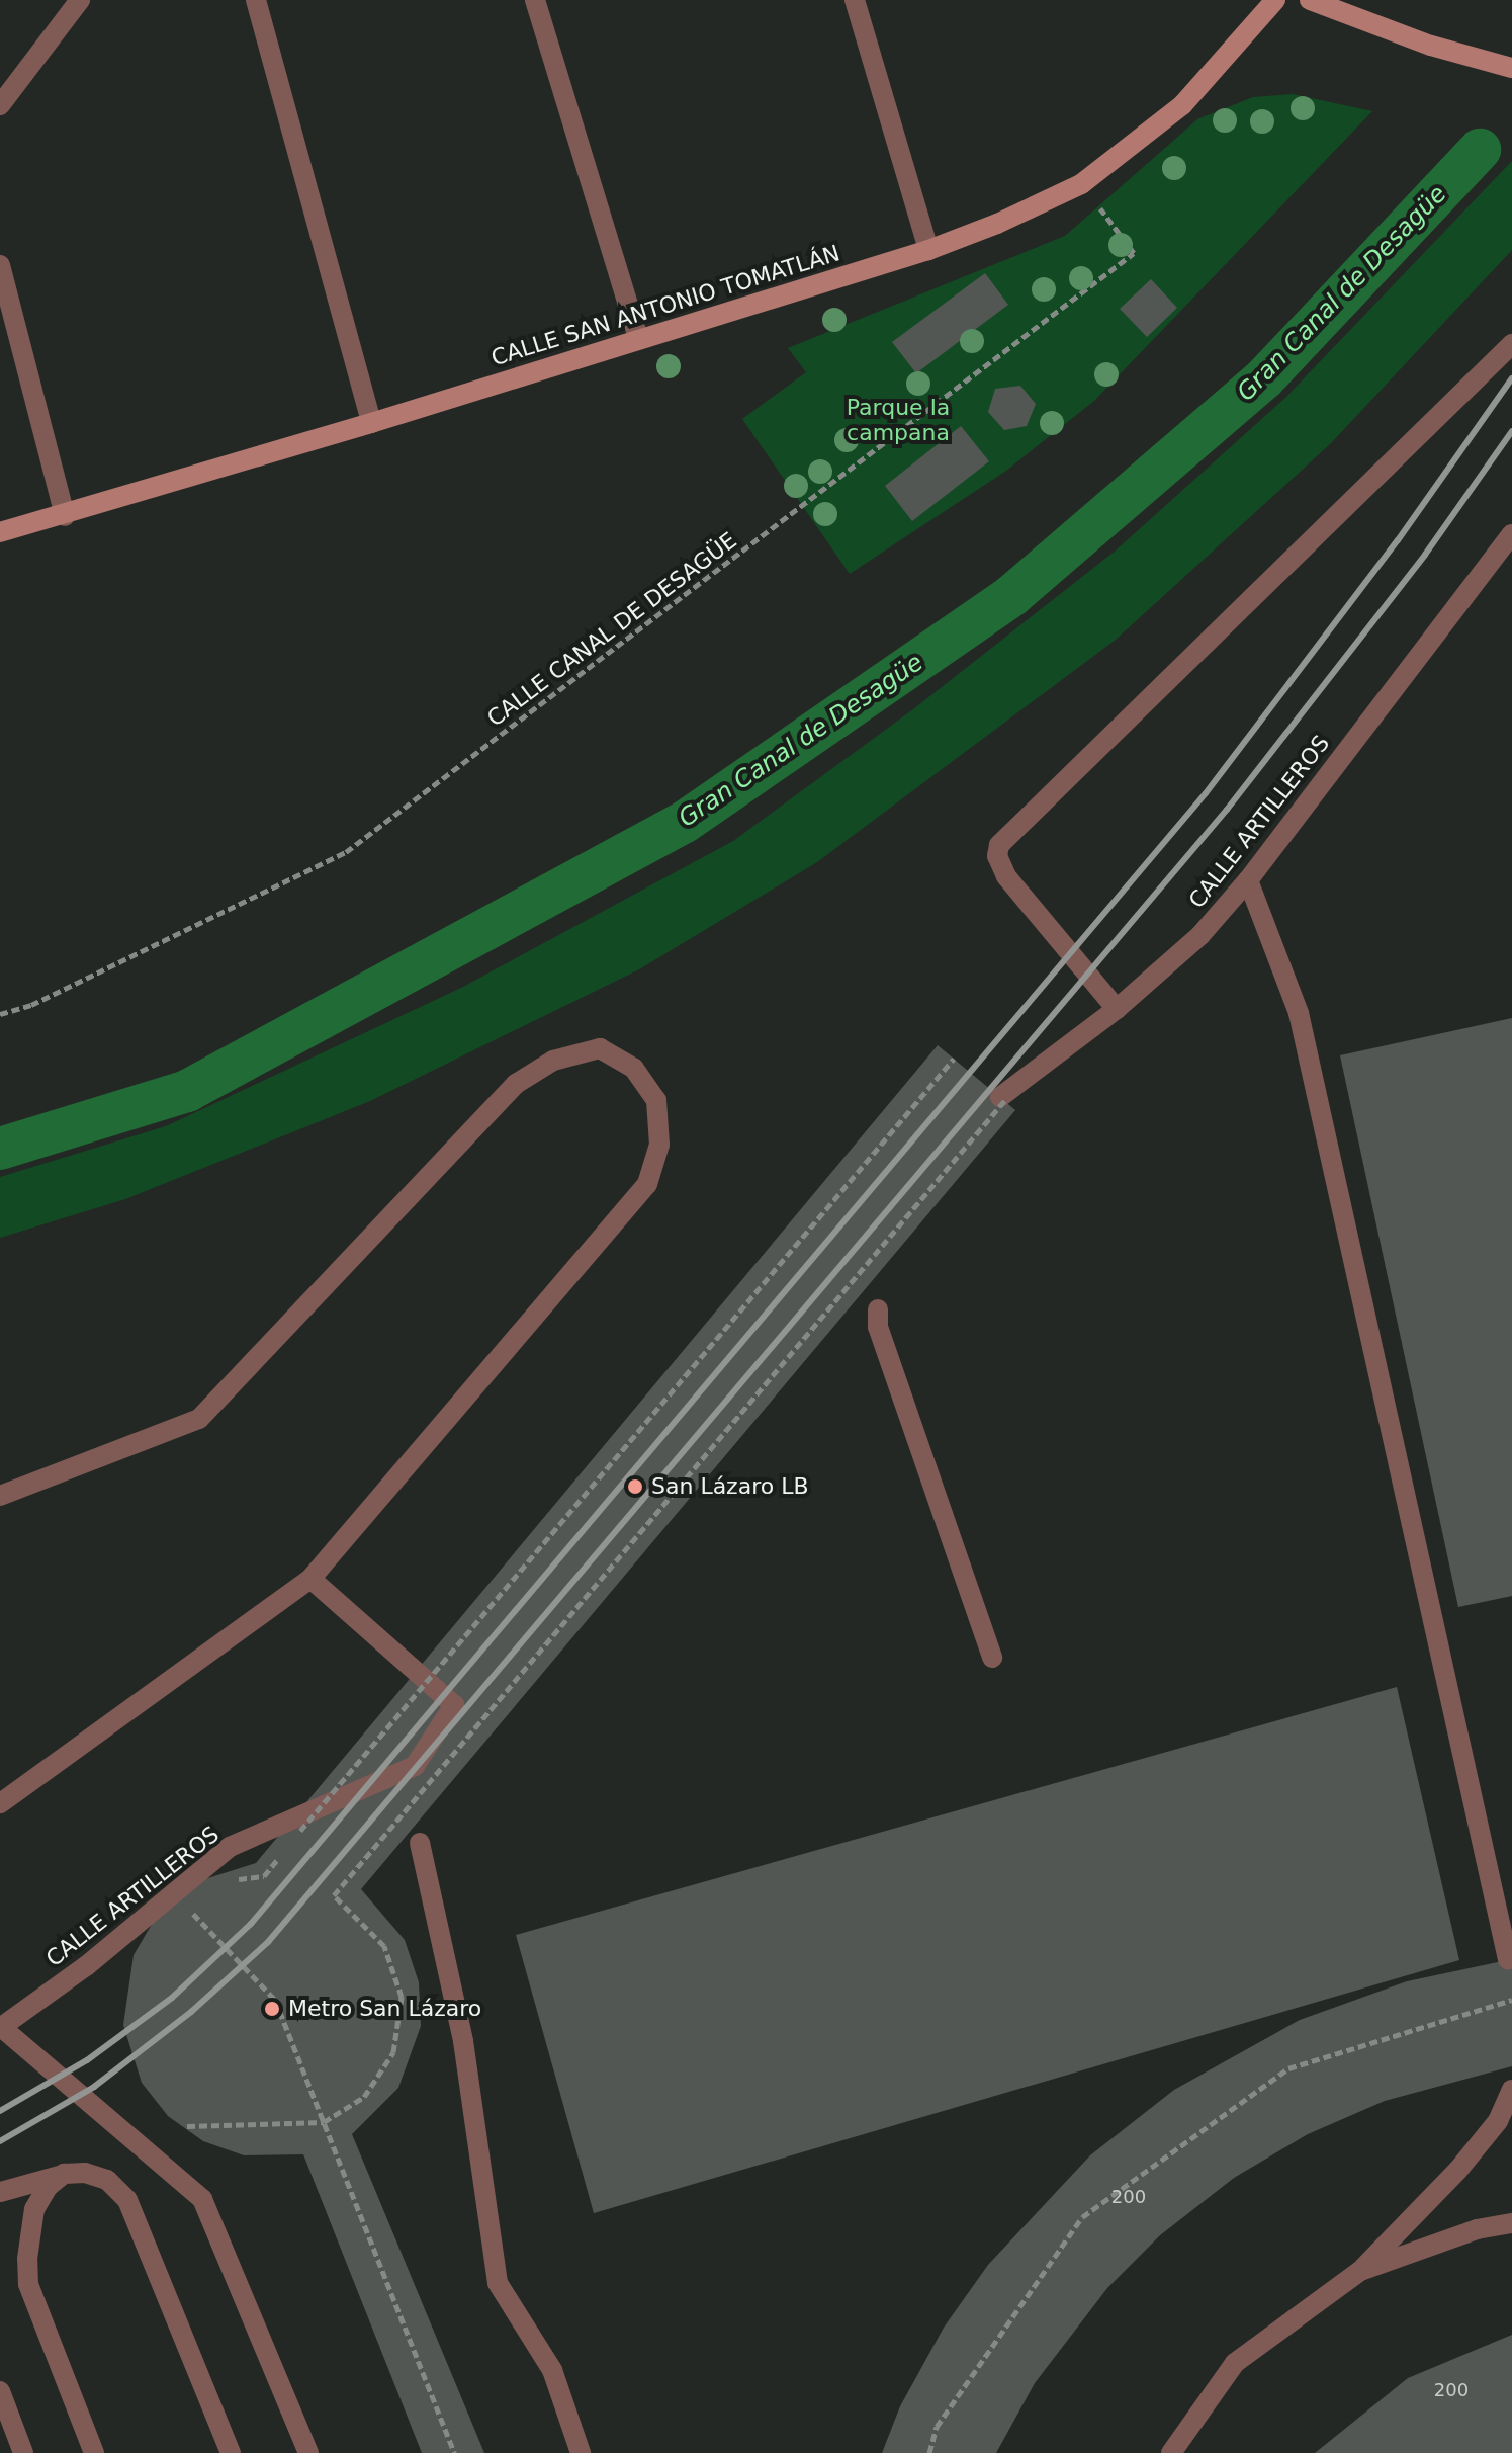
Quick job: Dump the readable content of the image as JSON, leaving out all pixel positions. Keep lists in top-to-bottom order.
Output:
{
  "streets": {
    "street": ["CALLE SAN ANTONIO TOMATLÁN", "CALLE ARTILLEROS"],
    "path": ["CALLE CANAL DE DESAGÜE"]
  },
  "crossings": [
    ["CALLE SAN ANTONIO TOMATLÁN", "CALLE CANAL DE DESAGÜE"]
  ],
  "water": ["Gran Canal de Desagüe"],
  "parks": ["Parque la campana"],
  "places": ["San Lázaro LB", "Metro San Lázaro"],
  "house_numbers": ["200", "200"]
}
